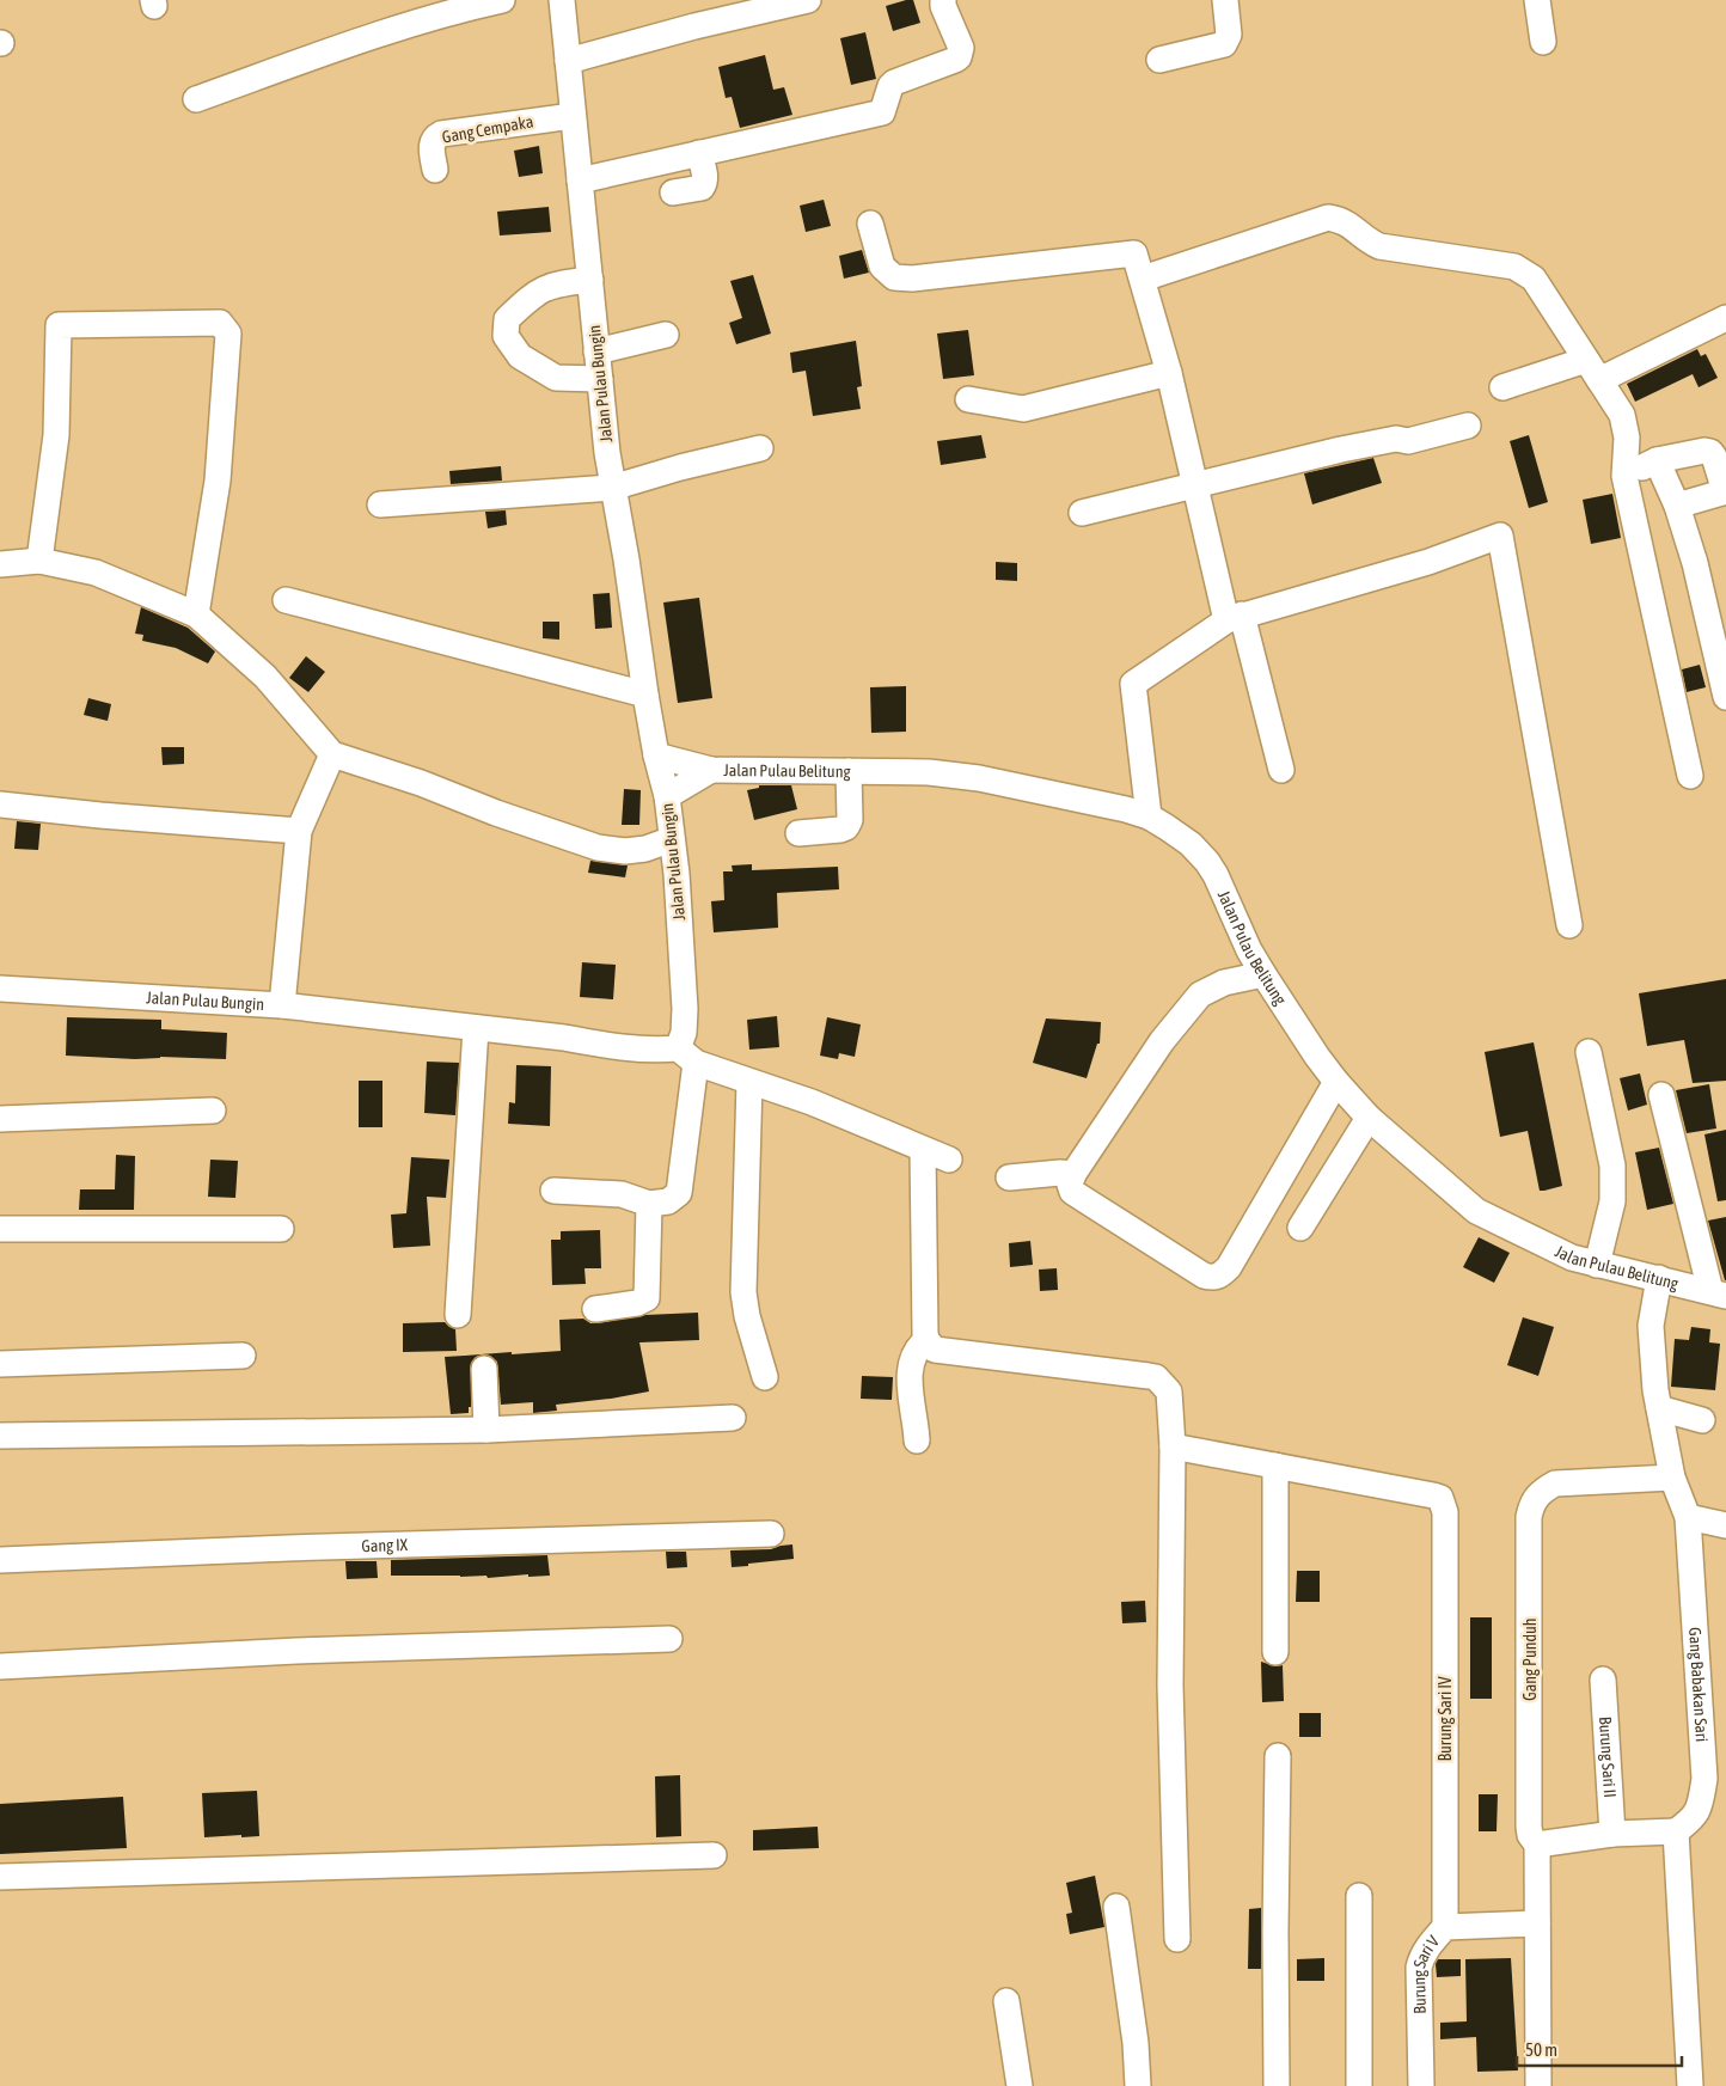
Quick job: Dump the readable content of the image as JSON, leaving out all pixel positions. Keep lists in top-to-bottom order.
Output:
{
  "streets": {
    "street": [
      "Gang Cempaka",
      "Jalan Pulau Bungin",
      "Jalan Pulau Belitung",
      "Gang IX",
      "Gang Punduh",
      "Gang Babakan Sari",
      "Burung Sari IV",
      "Burung Sari II",
      "Burung Sari V"
    ]
  },
  "crossings": [
    ["Gang Cempaka", "Jalan Pulau Bungin"],
    ["Jalan Pulau Bungin", "Jalan Pulau Belitung"],
    ["Jalan Pulau Belitung", "Gang Babakan Sari"],
    ["Gang Punduh", "Gang Babakan Sari"],
    ["Gang Punduh", "Burung Sari V"],
    ["Burung Sari IV", "Burung Sari V"]
  ],
  "scale_bar": "50 m"
}
